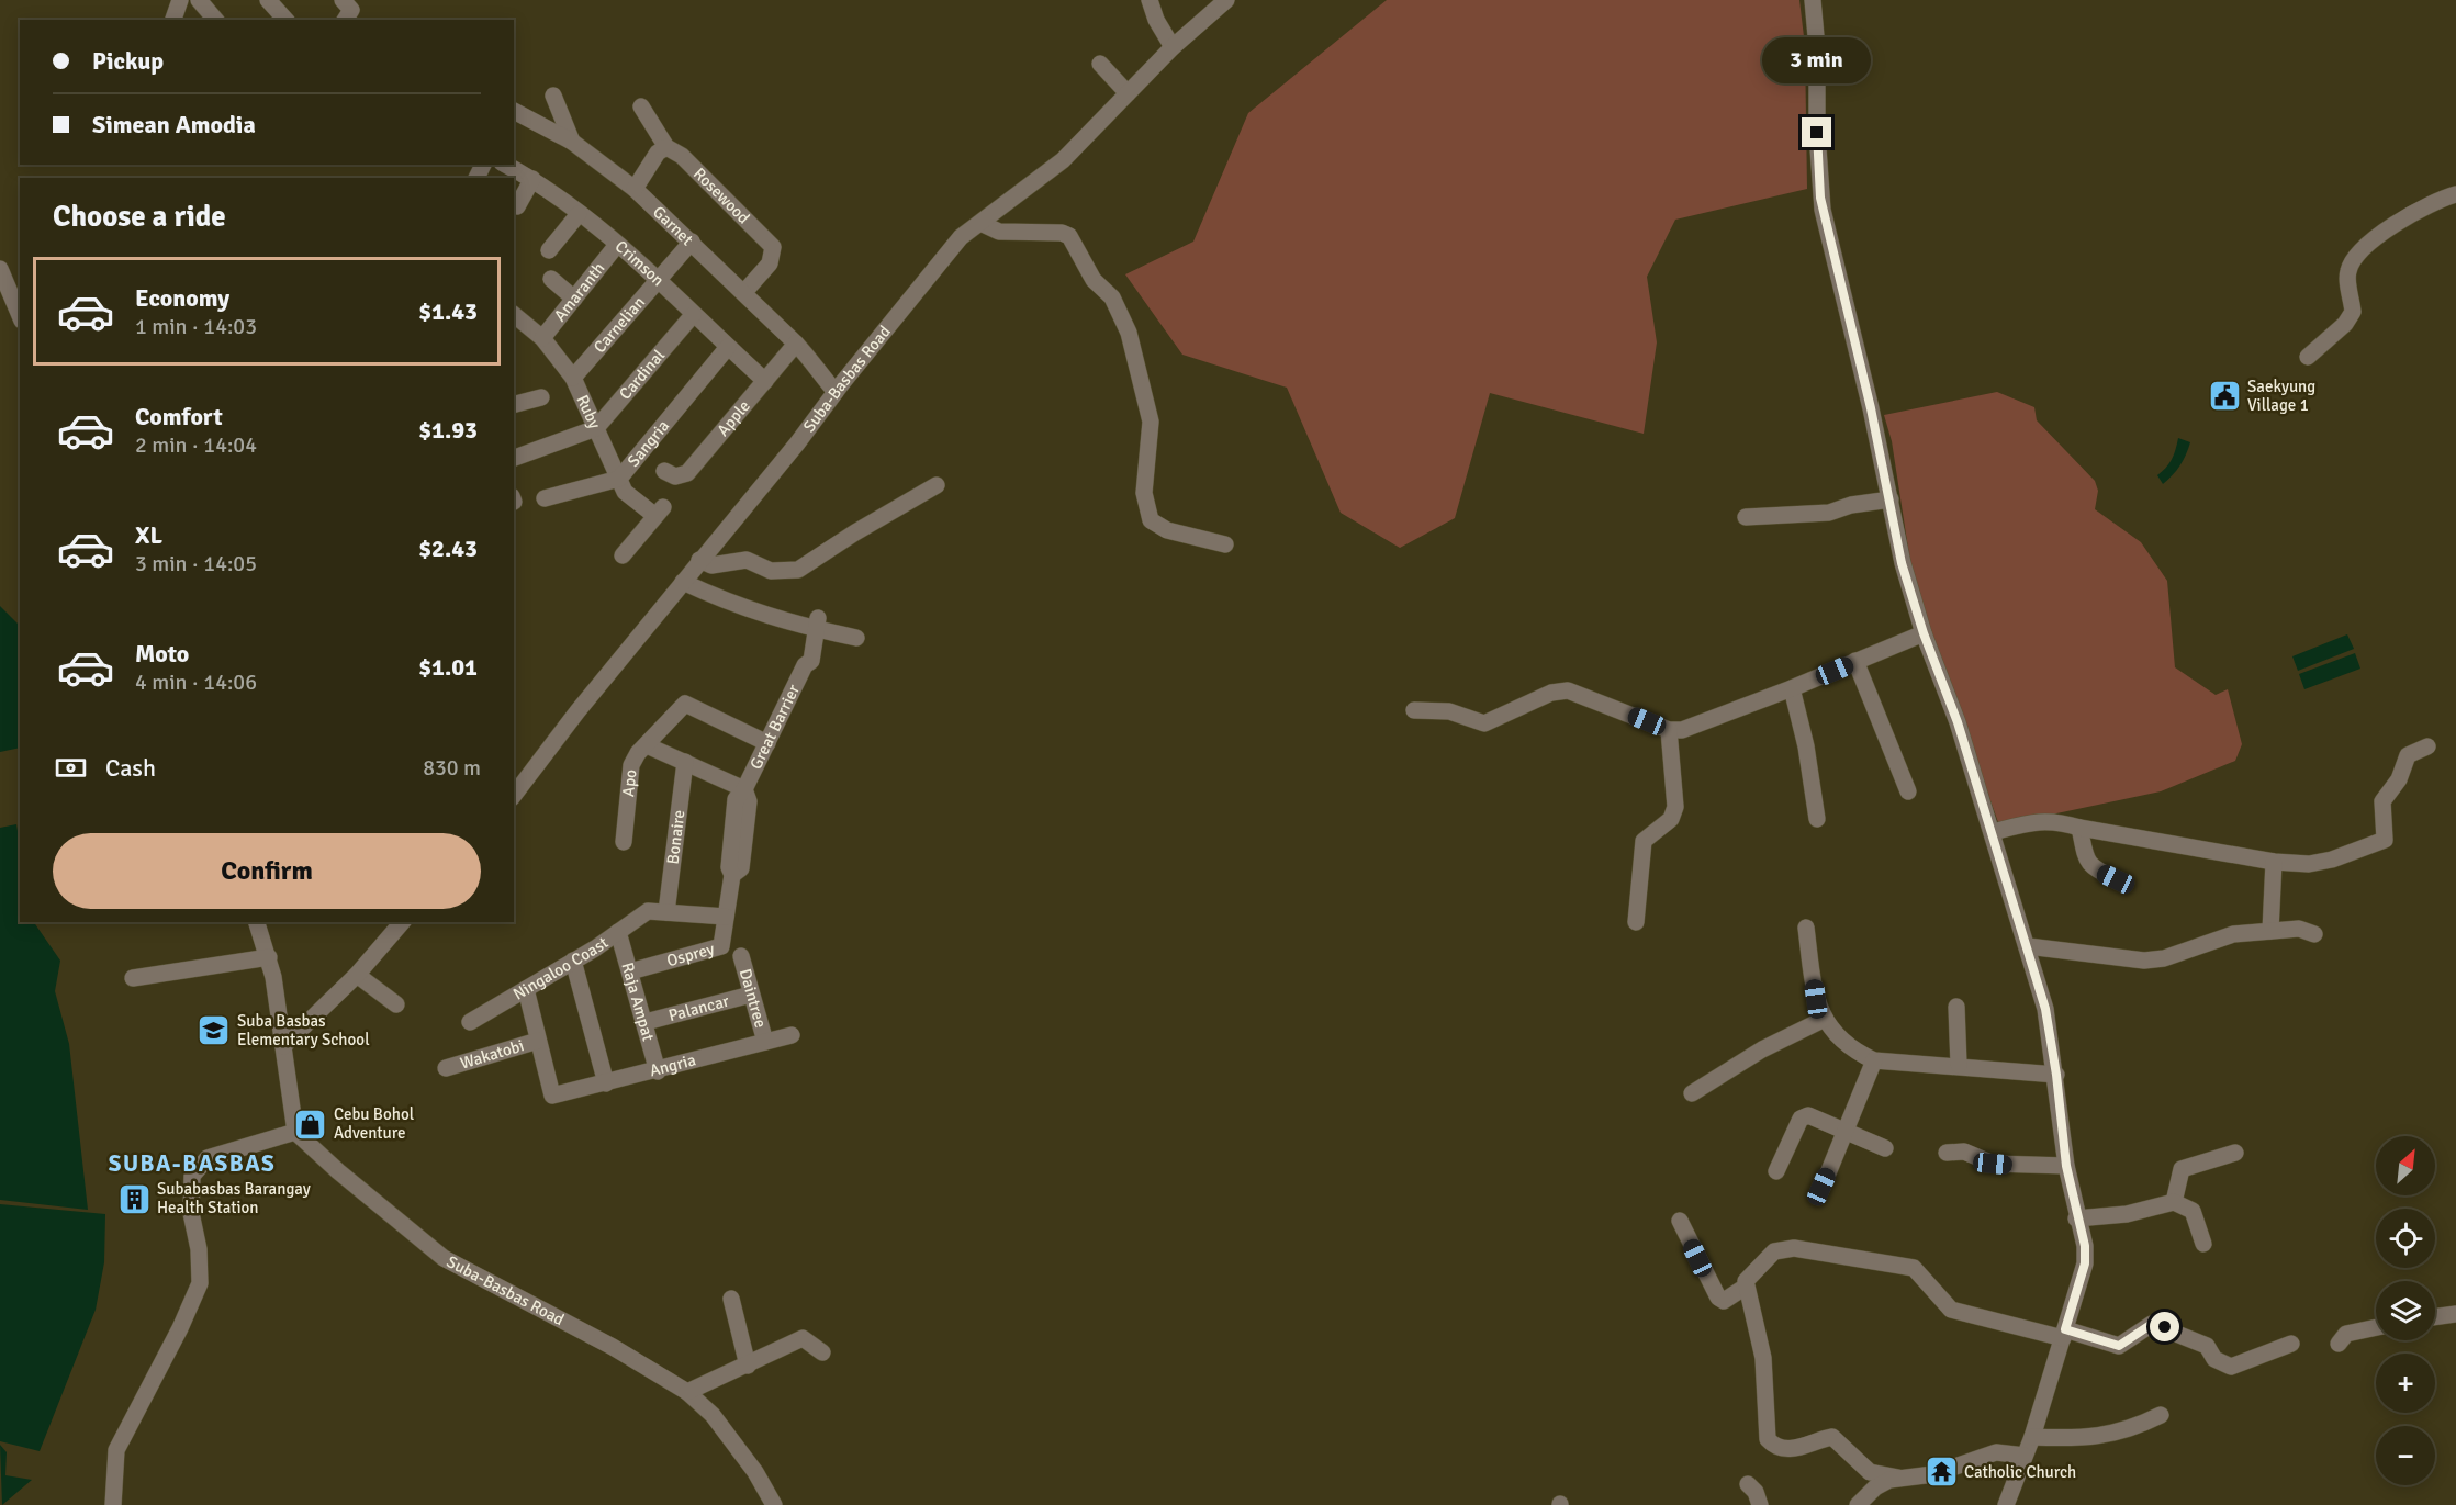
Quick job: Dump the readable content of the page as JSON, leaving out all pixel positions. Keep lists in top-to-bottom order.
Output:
{
  "streets": {
    "street": [
      "Rosewood",
      "Garnet",
      "Crimson",
      "Amaranth",
      "Carnelian",
      "Cardinal",
      "Suba-Basbas Road",
      "Ruby",
      "Apple",
      "Sangria",
      "Great Barrier",
      "Apo",
      "Bonaire",
      "Osprey",
      "Ningaloo Coast",
      "Daintree",
      "Raja Ampat",
      "Palancar",
      "Wakatobi",
      "Angria"
    ]
  },
  "crossings": [
    ["Rosewood", "Garnet"],
    ["Garnet", "Carnelian"],
    ["Garnet", "Suba-Basbas Road"],
    ["Garnet", "Apple"],
    ["Crimson", "Amaranth"],
    ["Crimson", "Carnelian"],
    ["Crimson", "Cardinal"],
    ["Crimson", "Apple"],
    ["Crimson", "Sangria"],
    ["Amaranth", "Ruby"],
    ["Carnelian", "Ruby"],
    ["Cardinal", "Ruby"],
    ["Ruby", "Sangria"],
    ["Great Barrier", "Apo"],
    ["Great Barrier", "Osprey"],
    ["Bonaire", "Ningaloo Coast"],
    ["Osprey", "Raja Ampat"],
    ["Ningaloo Coast", "Raja Ampat"],
    ["Daintree", "Palancar"],
    ["Daintree", "Angria"],
    ["Raja Ampat", "Palancar"],
    ["Raja Ampat", "Angria"],
    ["Wakatobi", "Angria"]
  ],
  "districts": ["SUBA-BASBAS"],
  "places": {
    "public building": ["Saekyung Village 1"],
    "school or university": ["Suba Basbas Elementary School"],
    "shop": ["Cebu Bohol Adventure"],
    "building": ["Subabasbas Barangay Health Station"],
    "temple": ["Catholic Church"]
  },
  "north": "top right",
  "page": {
    "banner": ["Pickup", "Simean Amodia"],
    "bubble": "3 min",
    "heading": "Choose a ride",
    "list": [
      {
        "name": "Economy",
        "note": "1 min · 14:03",
        "value": "$1.43"
      },
      {
        "name": "Comfort",
        "note": "2 min · 14:04",
        "value": "$1.93"
      },
      {
        "name": "XL",
        "note": "3 min · 14:05",
        "value": "$2.43"
      },
      {
        "name": "Moto",
        "note": "4 min · 14:06",
        "value": "$1.01"
      }
    ],
    "pay": ["Cash", "830 m"],
    "buttons": "Confirm",
    "map_buttons": ["+", "−"]
  }
}
